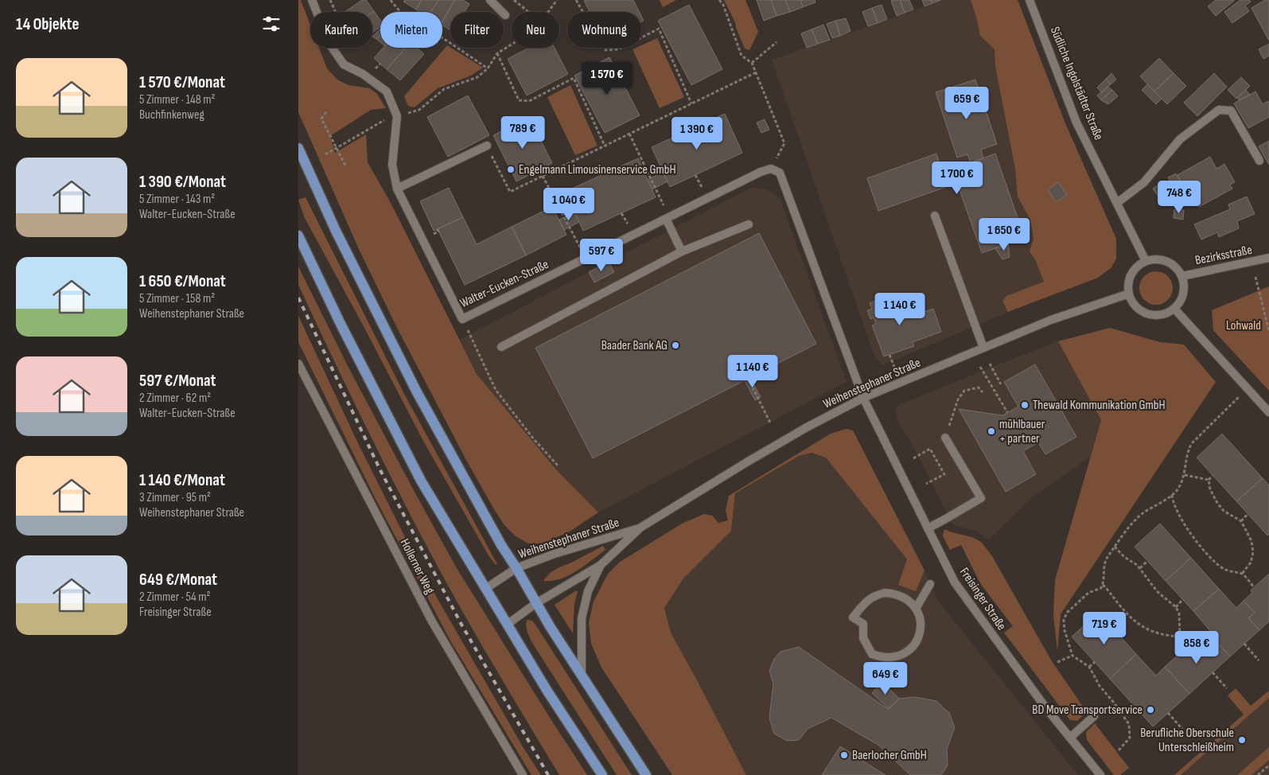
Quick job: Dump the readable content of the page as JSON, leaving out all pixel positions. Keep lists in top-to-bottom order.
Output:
{
  "streets": {
    "street": [
      "Südliche Ingolstädter Straße",
      "Bezirksstraße",
      "Walter-Eucken-Straße",
      "Weihenstephaner Straße",
      "Hollerner Weg",
      "Freisinger Straße"
    ]
  },
  "crossings": [
    ["Südliche Ingolstädter Straße", "Bezirksstraße"],
    ["Südliche Ingolstädter Straße", "Weihenstephaner Straße"],
    ["Bezirksstraße", "Weihenstephaner Straße"],
    ["Weihenstephaner Straße", "Freisinger Straße"]
  ],
  "parks": ["Lohwald"],
  "places": [
    "Engelmann Limousinenservice GmbH",
    "Baader Bank AG",
    "Thewald Kommunikation GmbH",
    "mühlbauer + partner",
    "BD Move Transportservice",
    "Berufliche Oberschule Unterschleißheim",
    "Baerlocher GmbH"
  ],
  "page": {
    "heading": "14 Objekte",
    "chip": [
      "Kaufen",
      "Mieten",
      "Filter",
      "Neu",
      "Wohnung"
    ],
    "list": [
      {
        "name": "1 570 €/Monat",
        "note": "5 Zimmer · 148 m² · Buchfinkenweg"
      },
      {
        "name": "1 390 €/Monat",
        "note": "5 Zimmer · 143 m² · Walter-Eucken-Straße"
      },
      {
        "name": "1 650 €/Monat",
        "note": "5 Zimmer · 158 m² · Weihenstephaner Straße"
      },
      {
        "name": "597 €/Monat",
        "note": "2 Zimmer · 62 m² · Walter-Eucken-Straße"
      },
      {
        "name": "1 140 €/Monat",
        "note": "3 Zimmer · 95 m² · Weihenstephaner Straße"
      },
      {
        "name": "649 €/Monat",
        "note": "2 Zimmer · 54 m² · Freisinger Straße"
      }
    ],
    "price": [
      "1 570 €",
      "659 €",
      "789 €",
      "1 390 €",
      "1 700 €",
      "748 €",
      "1 040 €",
      "1 650 €",
      "597 €",
      "1 140 €",
      "1 140 €",
      "719 €",
      "858 €",
      "649 €"
    ]
  }
}
